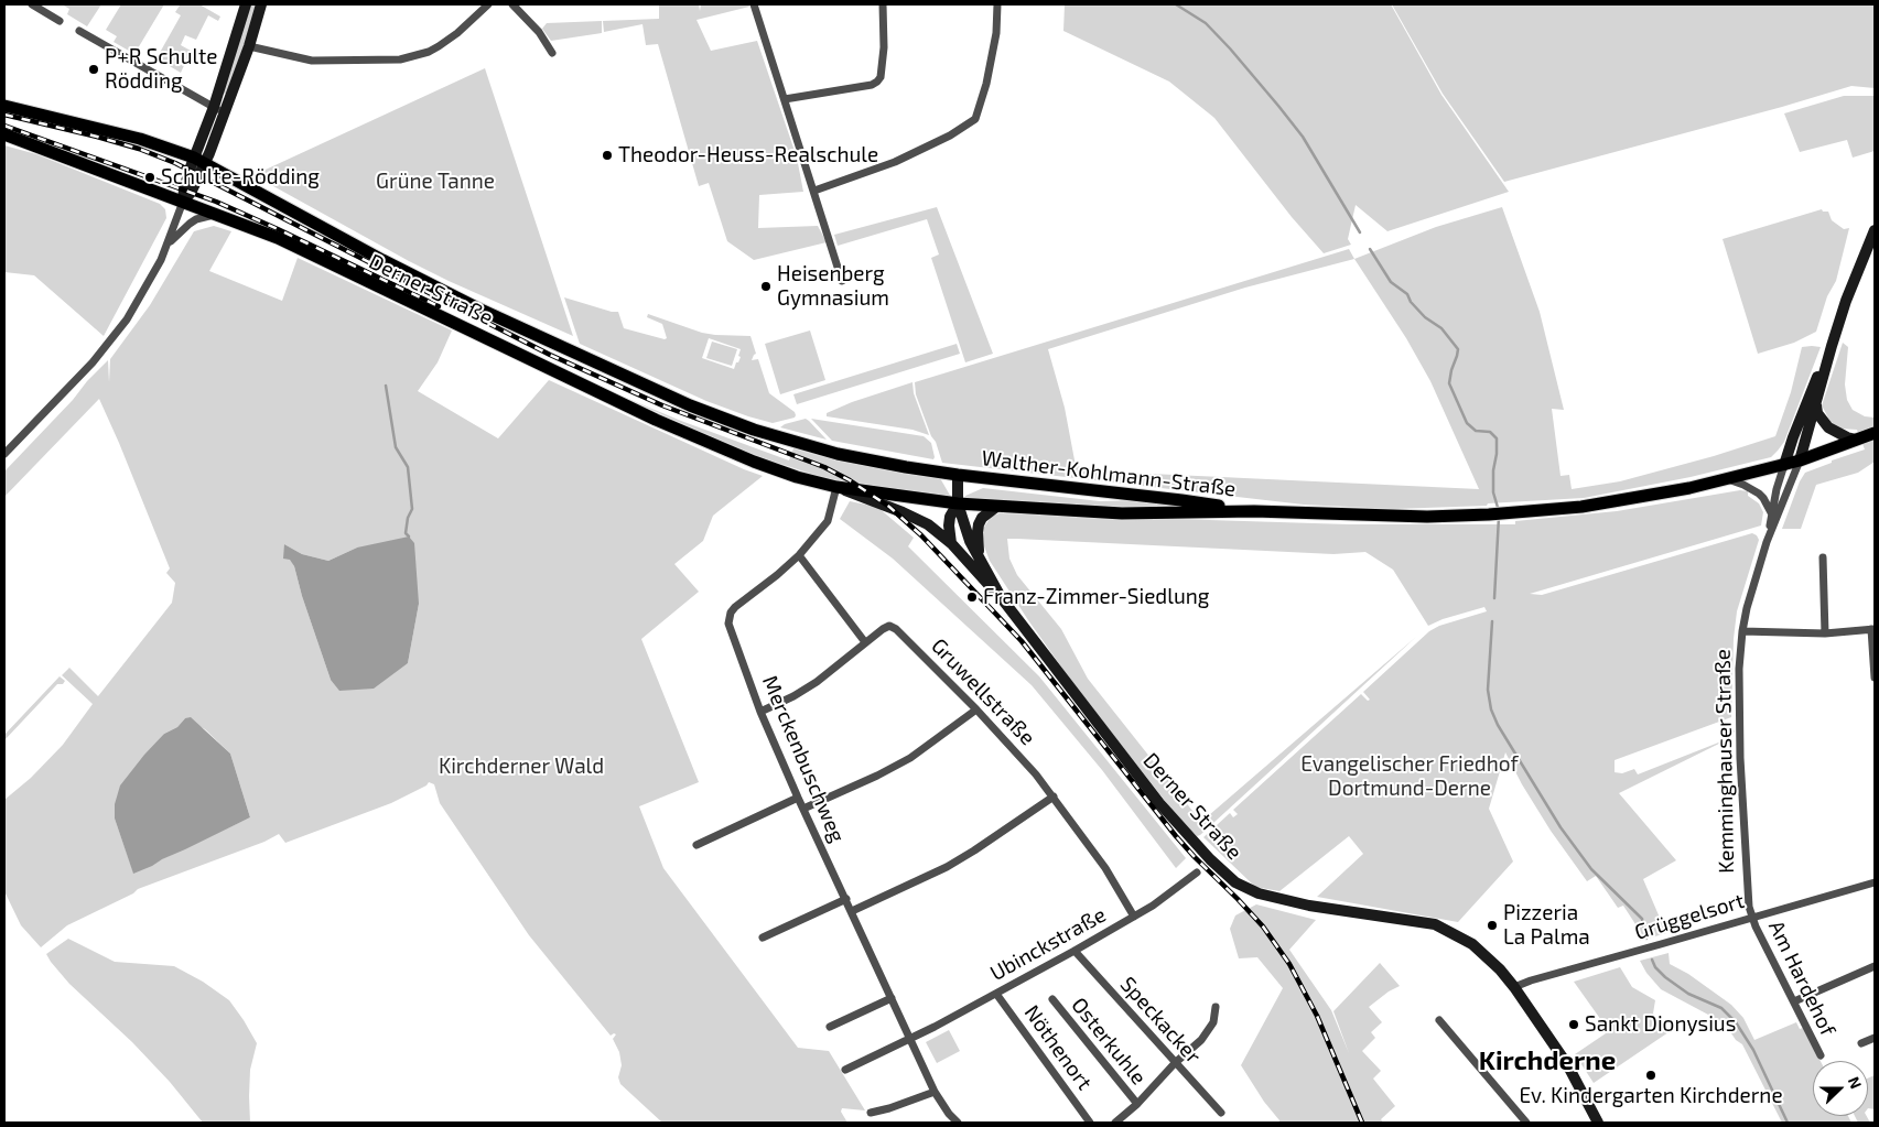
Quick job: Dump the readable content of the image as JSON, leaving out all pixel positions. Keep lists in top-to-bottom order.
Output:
{
  "streets": {
    "main road": ["Derner Straße", "Walther-Kohlmann-Straße", "Kemminghauser Straße"],
    "street": [
      "Gruwellstraße",
      "Merckenbuschweg",
      "Grüggelsort",
      "Ubinckstraße",
      "Am Hardehof",
      "Speckacker",
      "Osterkuhle",
      "Nöthenort"
    ]
  },
  "crossings": [
    ["Derner Straße", "Walther-Kohlmann-Straße"],
    ["Derner Straße", "Merckenbuschweg"],
    ["Derner Straße", "Grüggelsort"],
    ["Walther-Kohlmann-Straße", "Kemminghauser Straße"],
    ["Gruwellstraße", "Merckenbuschweg"],
    ["Gruwellstraße", "Ubinckstraße"],
    ["Merckenbuschweg", "Ubinckstraße"],
    ["Kemminghauser Straße", "Grüggelsort"],
    ["Kemminghauser Straße", "Am Hardehof"],
    ["Grüggelsort", "Am Hardehof"],
    ["Ubinckstraße", "Speckacker"],
    ["Ubinckstraße", "Nöthenort"]
  ],
  "districts": ["Kirchderne"],
  "parks": ["Grüne Tanne", "Evangelischer Friedhof Dortmund-Derne", "Kirchderner Wald"],
  "places": [
    "P+R Schulte Rödding",
    "Theodor-Heuss-Realschule",
    "Schulte-Rödding",
    "Heisenberg Gymnasium",
    "Franz-Zimmer-Siedlung",
    "Pizzeria La Palma",
    "Sankt Dionysius",
    "Ev. Kindergarten Kirchderne"
  ],
  "north": "right"
}
